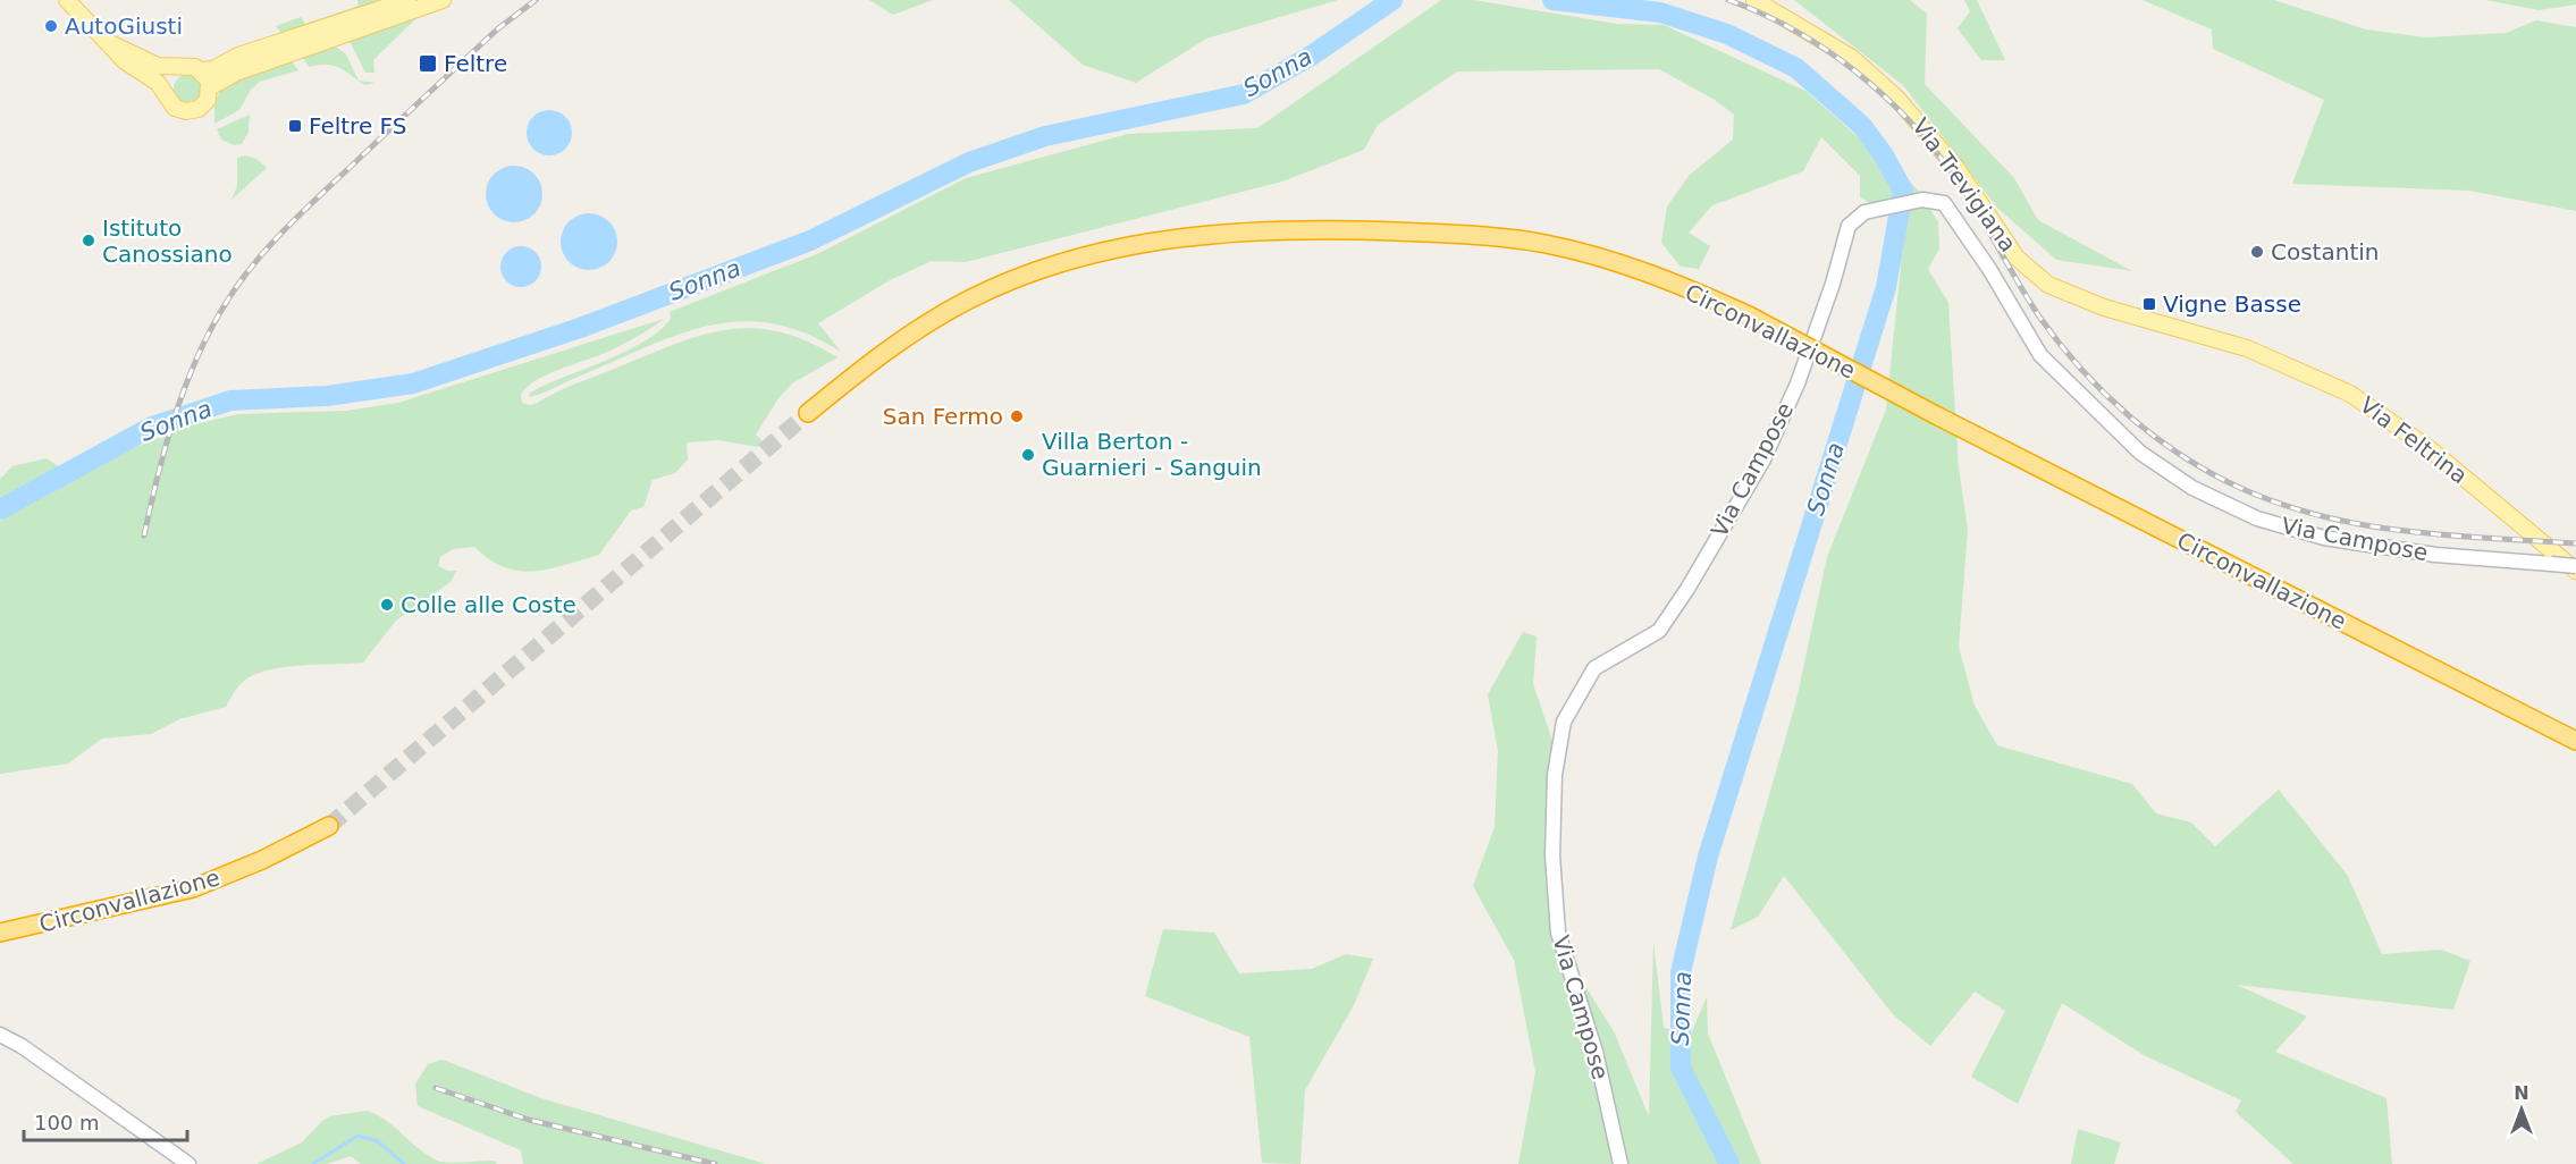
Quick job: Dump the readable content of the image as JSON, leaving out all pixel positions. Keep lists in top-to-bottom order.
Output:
{
  "streets": {
    "highway": ["Circonvallazione"],
    "main road": ["Via Trevigiana", "Via Feltrina"],
    "street": ["Via Campose"]
  },
  "crossings": [
    ["Via Trevigiana", "Via Feltrina"],
    ["Via Feltrina", "Via Campose"]
  ],
  "water": ["Sonna"],
  "places": {
    "other": [
      "AutoGiusti",
      "Istituto Canossiano",
      "Costantin",
      "San Fermo",
      "Villa Berton - Guarnieri - Sanguin",
      "Colle alle Coste"
    ],
    "transit": ["Feltre", "Feltre FS", "Vigne Basse"]
  },
  "scale_bar": "100 m",
  "north": "top"
}
